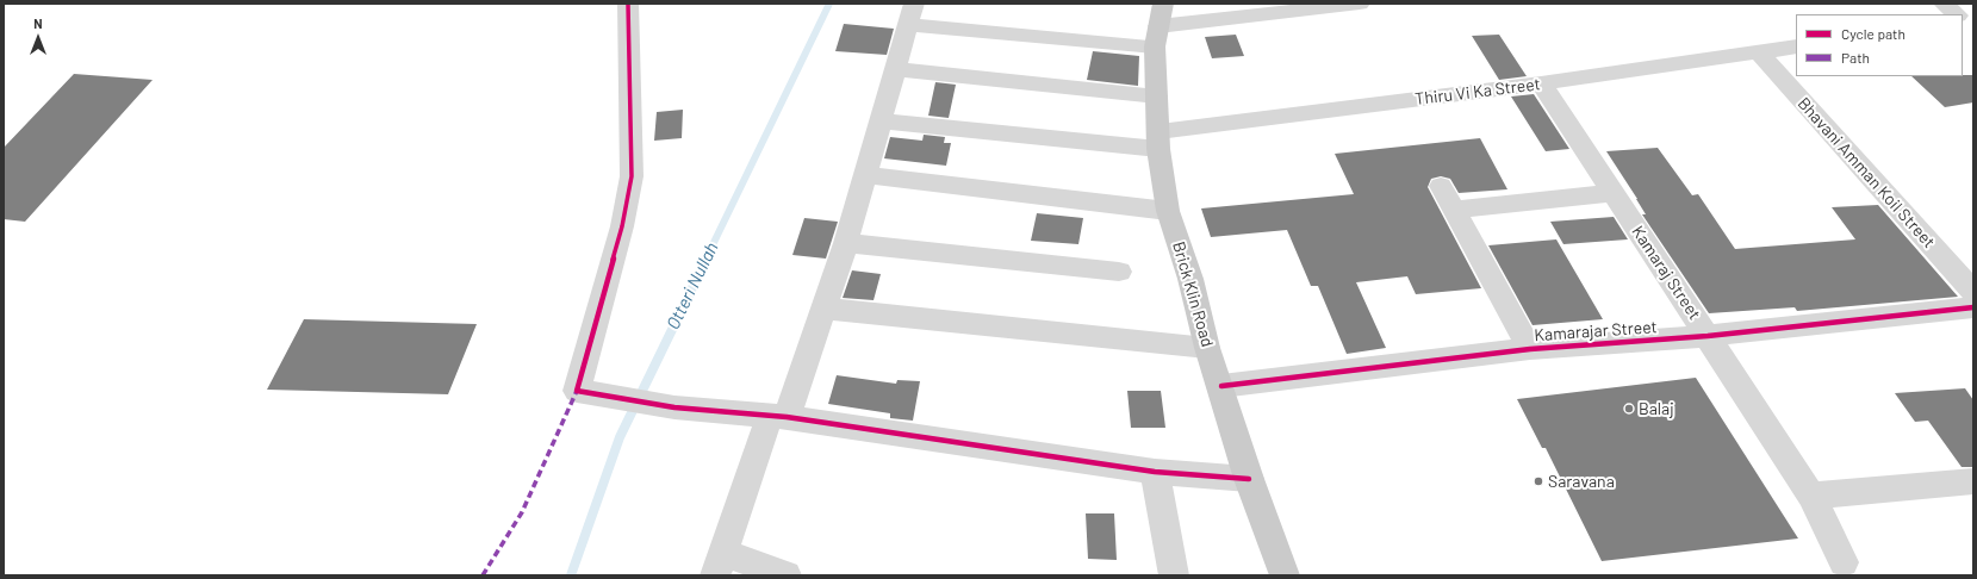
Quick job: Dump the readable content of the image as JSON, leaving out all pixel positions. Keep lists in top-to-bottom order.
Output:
{
  "streets": {
    "main road": ["Brick Klin Road"],
    "street": [
      "Thiru Vi Ka Street",
      "Bhavani Amman Koil Street",
      "Kamaraj Street",
      "Kamarajar Street"
    ]
  },
  "crossings": [
    ["Thiru Vi Ka Street", "Bhavani Amman Koil Street"],
    ["Thiru Vi Ka Street", "Kamaraj Street"],
    ["Thiru Vi Ka Street", "Brick Klin Road"],
    ["Kamaraj Street", "Kamarajar Street"],
    ["Brick Klin Road", "Kamarajar Street"]
  ],
  "water": ["Otteri Nullah"],
  "places": ["Balaj", "Saravana"],
  "legend": ["Cycle path", "Path"],
  "north": "top"
}
